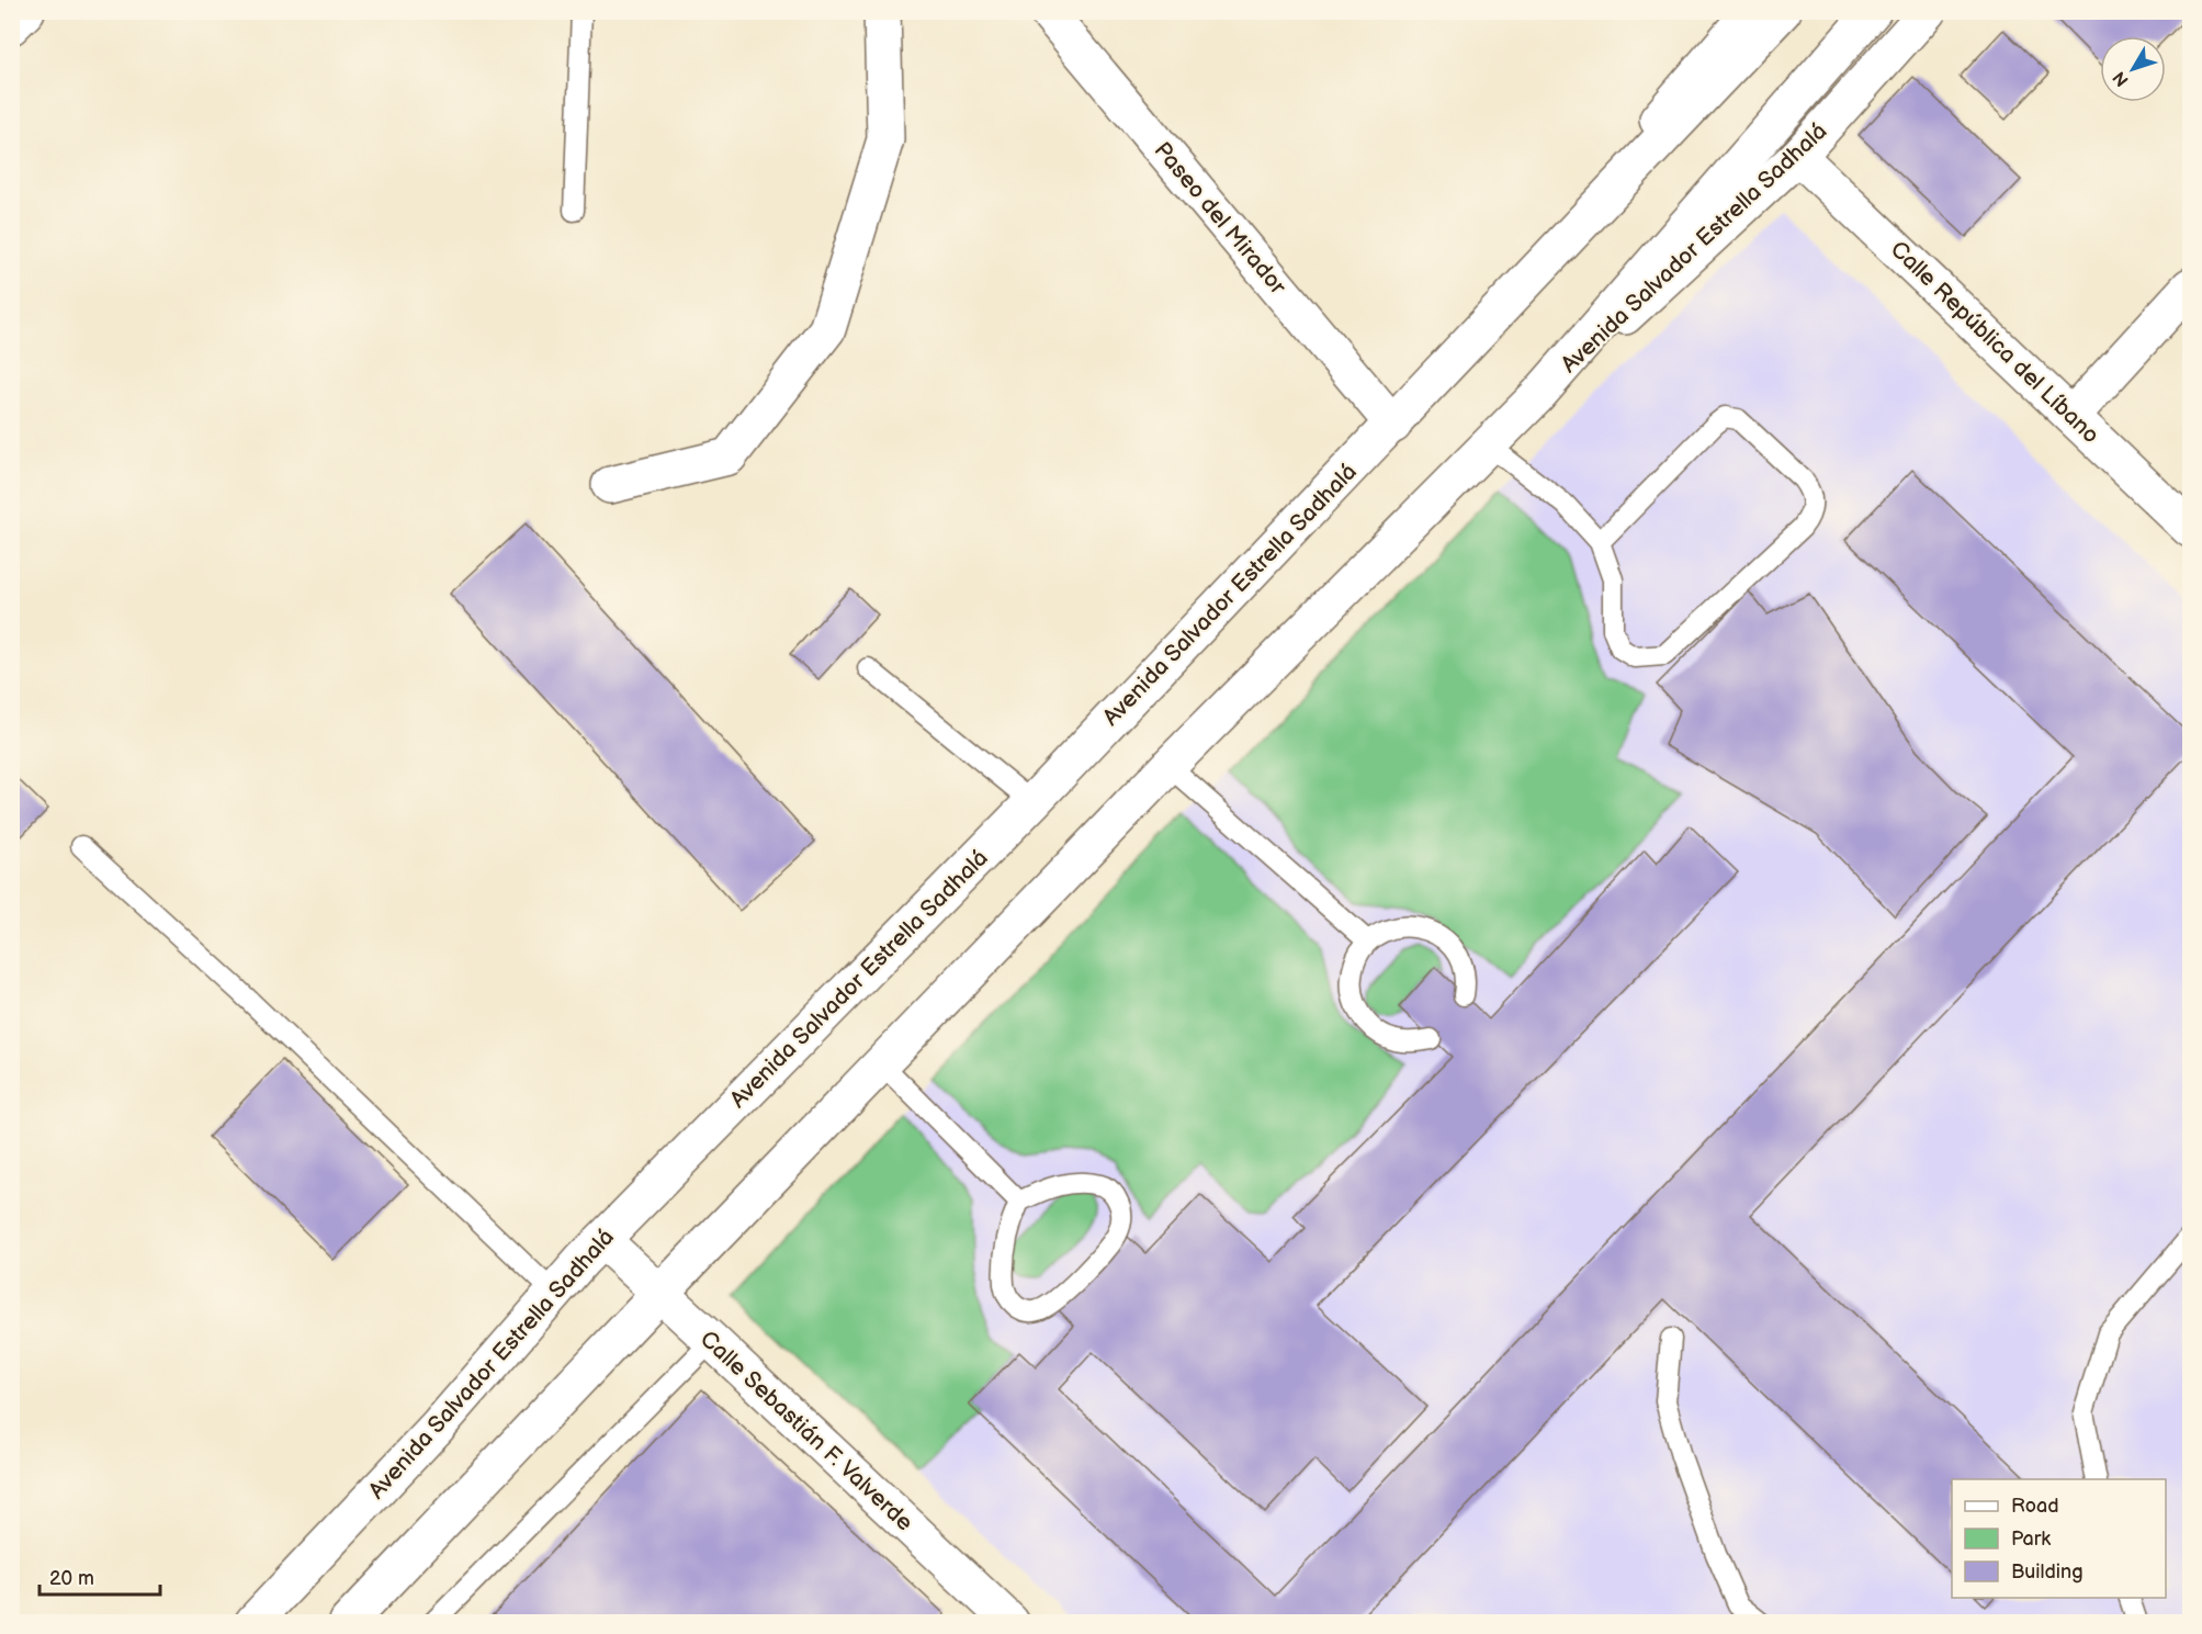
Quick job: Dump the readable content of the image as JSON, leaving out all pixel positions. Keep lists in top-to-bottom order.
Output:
{
  "streets": {
    "main road": [
      "Paseo del Mirador",
      "Avenida Salvador Estrella Sadhalá",
      "Calle República del Líbano",
      "Calle Sebastián F. Valverde"
    ]
  },
  "crossings": [
    ["Paseo del Mirador", "Avenida Salvador Estrella Sadhalá"],
    ["Avenida Salvador Estrella Sadhalá", "Calle República del Líbano"],
    ["Avenida Salvador Estrella Sadhalá", "Calle Sebastián F. Valverde"]
  ],
  "legend": ["Road", "Park", "Building"],
  "scale_bar": "20 m",
  "north": "bottom left"
}
